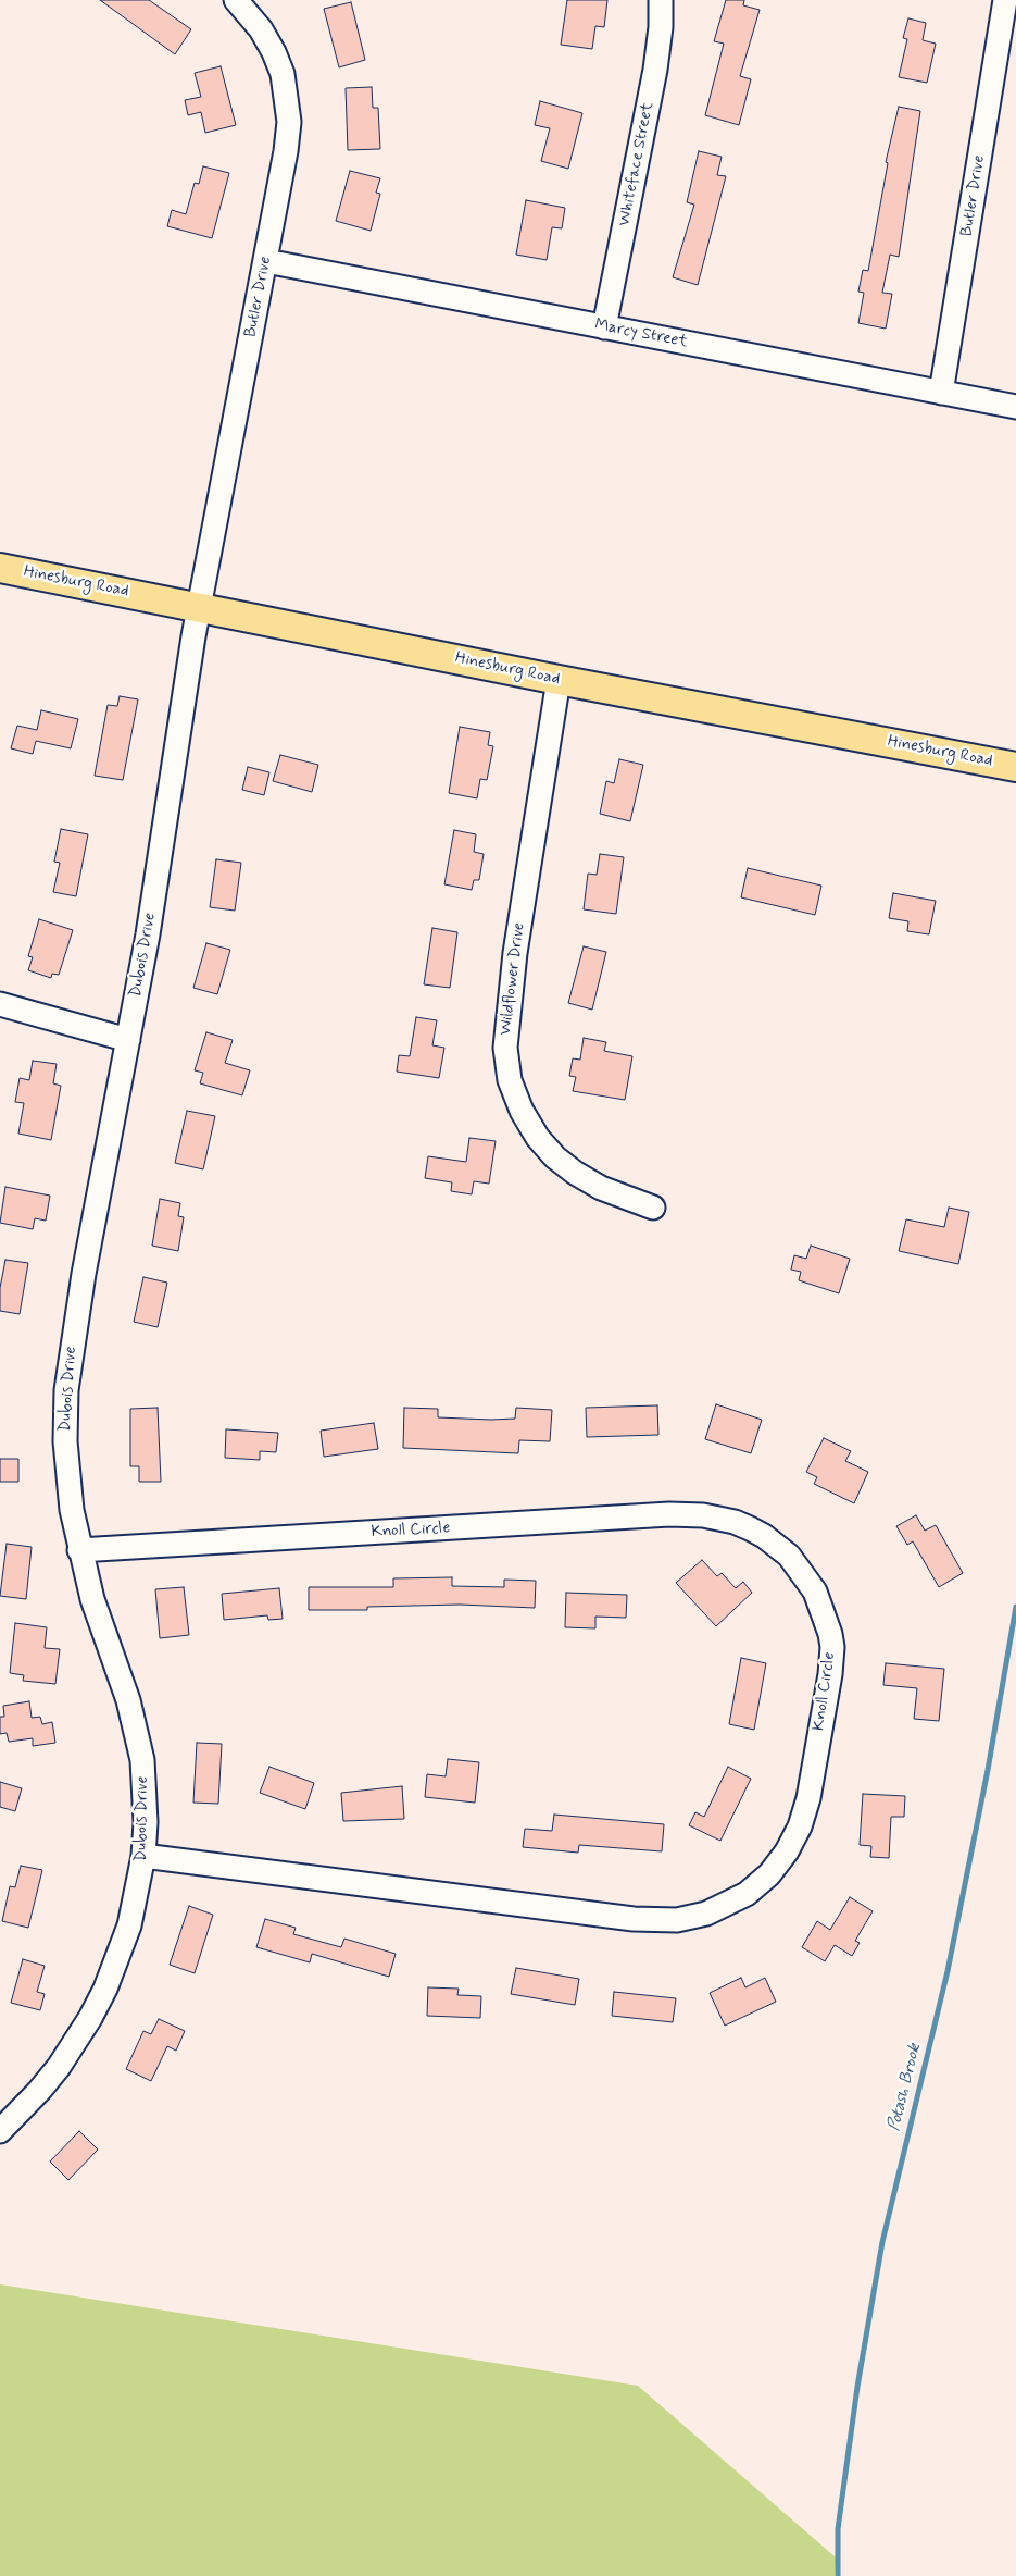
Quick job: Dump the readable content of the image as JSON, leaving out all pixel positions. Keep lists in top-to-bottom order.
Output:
{
  "streets": {
    "main road": ["Hinesburg Road"],
    "street": [
      "Whiteface Street",
      "Butler Drive",
      "Marcy Street",
      "Dubois Drive",
      "Wildflower Drive",
      "Knoll Circle"
    ]
  },
  "crossings": [
    ["Whiteface Street", "Marcy Street"],
    ["Butler Drive", "Marcy Street"],
    ["Butler Drive", "Hinesburg Road"],
    ["Butler Drive", "Dubois Drive"],
    ["Hinesburg Road", "Dubois Drive"],
    ["Hinesburg Road", "Wildflower Drive"],
    ["Dubois Drive", "Knoll Circle"]
  ],
  "water": ["Potash Brook"]
}
